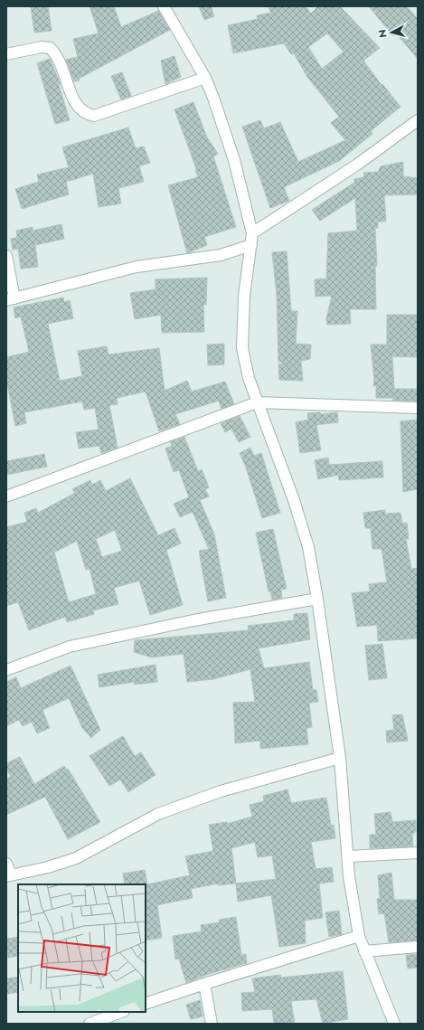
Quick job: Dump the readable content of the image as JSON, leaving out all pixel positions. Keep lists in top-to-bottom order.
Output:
{
  "north": "left"
}
